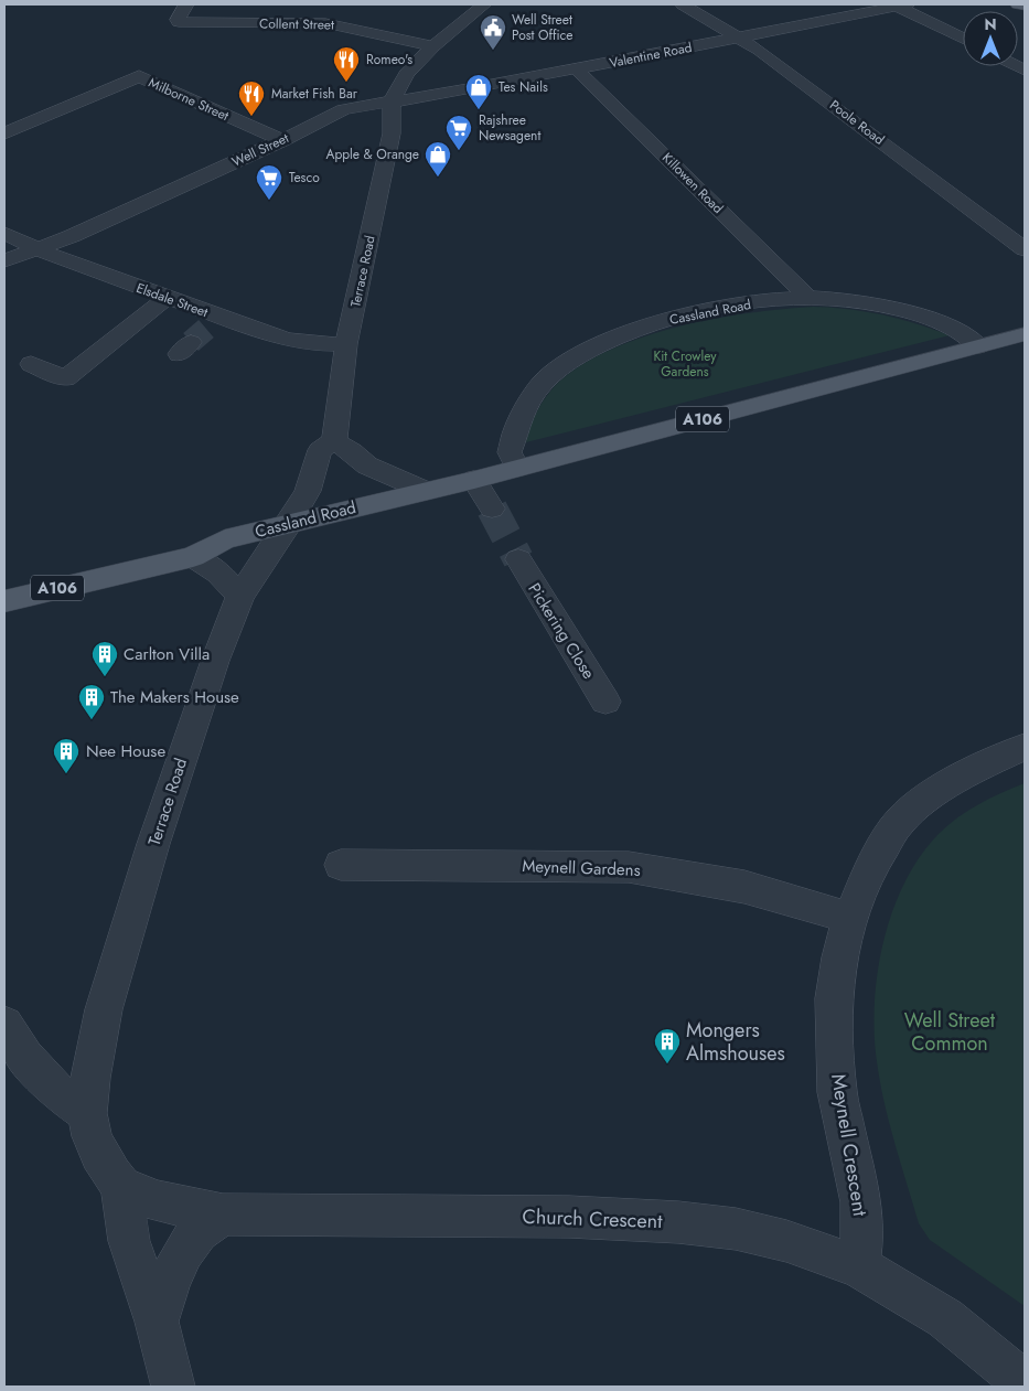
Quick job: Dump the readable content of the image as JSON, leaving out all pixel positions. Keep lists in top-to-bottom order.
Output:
{
  "streets": {
    "main road": ["Cassland Road", "A106"],
    "street": [
      "Collent Street",
      "Valentine Road",
      "Milborne Street",
      "Poole Road",
      "Well Street",
      "Killowen Road",
      "Terrace Road",
      "Elsdale Street",
      "Pickering Close",
      "Meynell Gardens",
      "Meynell Crescent",
      "Church Crescent"
    ]
  },
  "crossings": [
    ["Valentine Road", "Poole Road"],
    ["Valentine Road", "Well Street"],
    ["Valentine Road", "Killowen Road"],
    ["Valentine Road", "Terrace Road"],
    ["Milborne Street", "Well Street"],
    ["Well Street", "Terrace Road"],
    ["Well Street", "Elsdale Street"],
    ["Killowen Road", "Cassland Road"],
    ["Terrace Road", "Elsdale Street"],
    ["Terrace Road", "Cassland Road"],
    ["Terrace Road", "Church Crescent"],
    ["Meynell Gardens", "Meynell Crescent"],
    ["Meynell Crescent", "Church Crescent"]
  ],
  "parks": ["Kit Crowley Gardens", "Well Street Common"],
  "places": {
    "public building": ["Well Street Post Office"],
    "restaurant": ["Romeo's", "Market Fish Bar"],
    "shop": ["Tes Nails", "Apple & Orange"],
    "supermarket": ["Rajshree Newsagent", "Tesco"],
    "building": [
      "Carlton Villa",
      "The Makers House",
      "Nee House",
      "Mongers Almshouses"
    ]
  },
  "north": "top"
}
